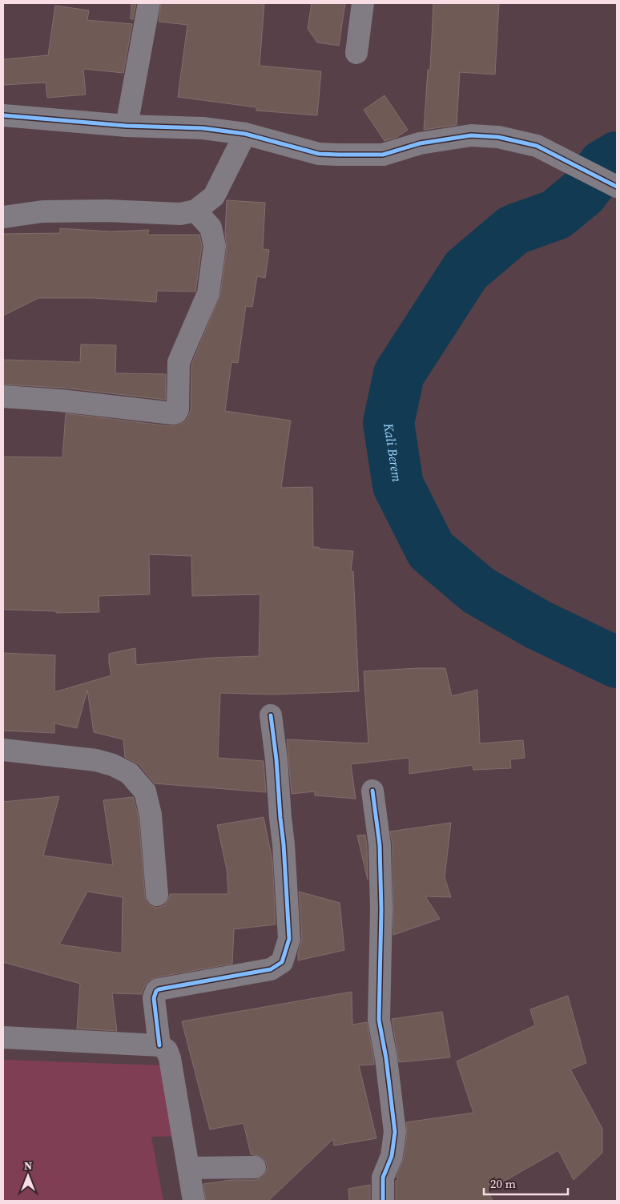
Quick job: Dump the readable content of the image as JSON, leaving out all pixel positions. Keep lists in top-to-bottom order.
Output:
{
  "water": ["Kali Berem"],
  "scale_bar": "20 m",
  "north": "top"
}
